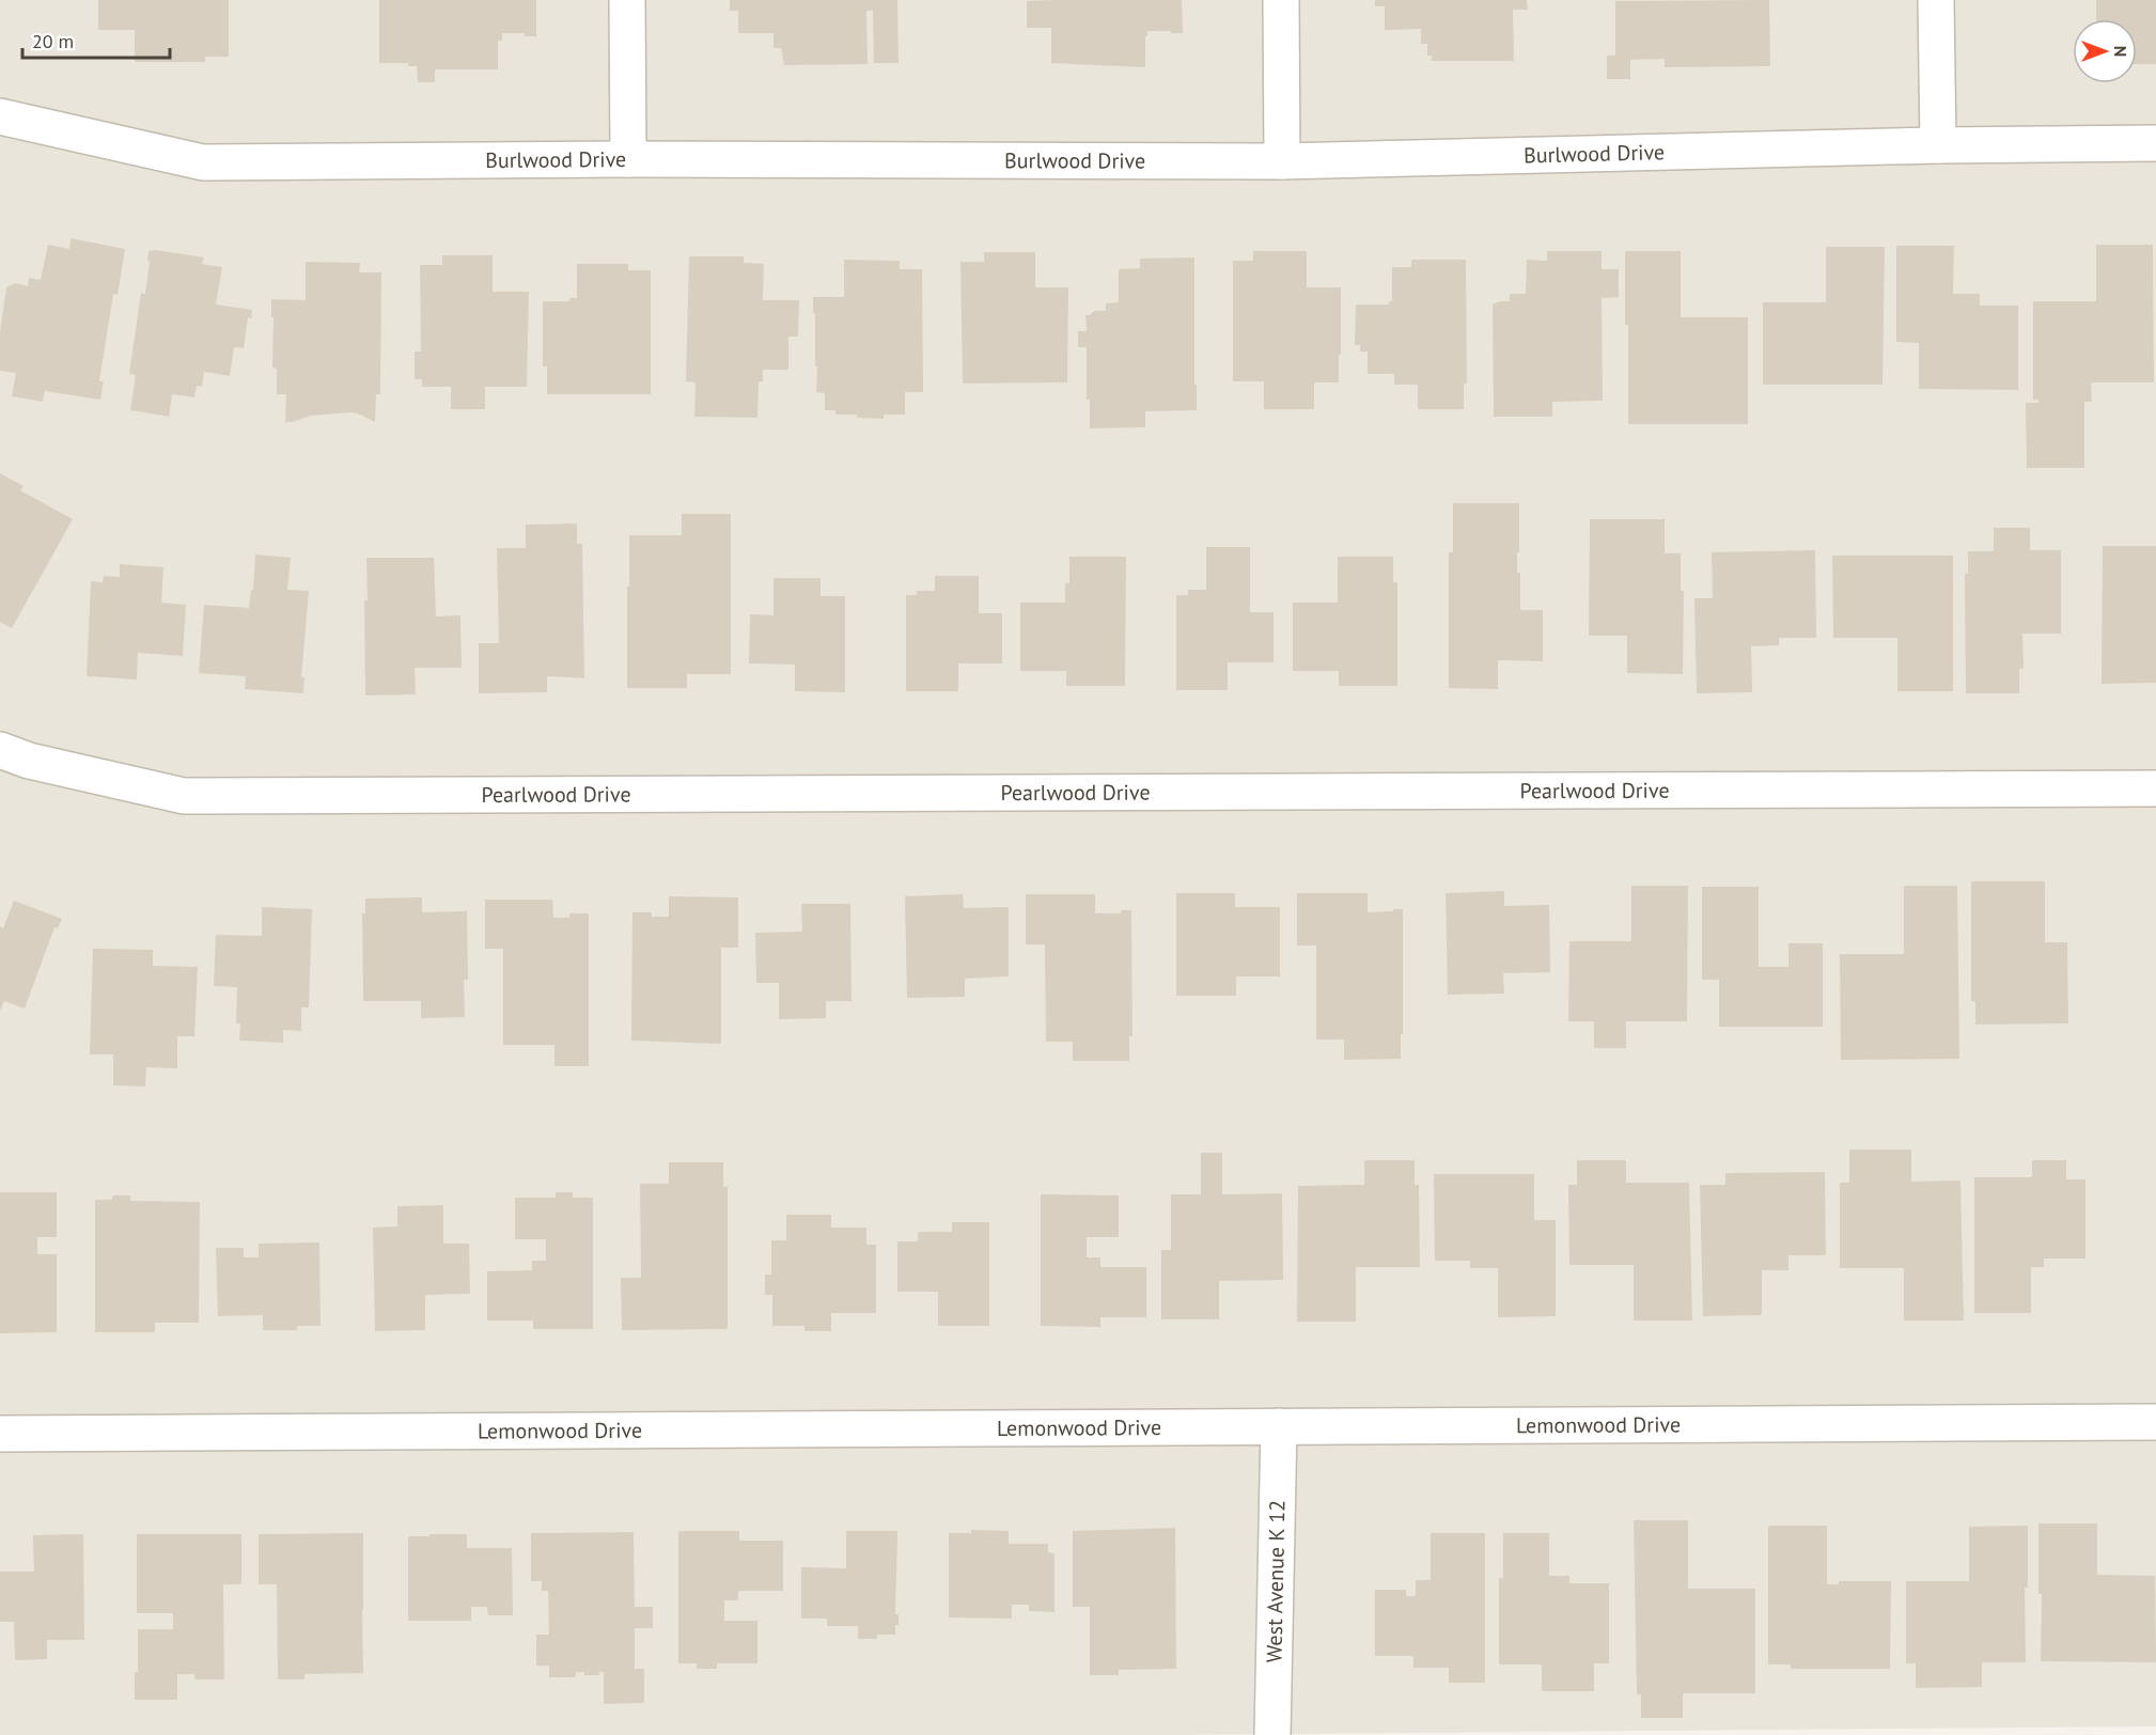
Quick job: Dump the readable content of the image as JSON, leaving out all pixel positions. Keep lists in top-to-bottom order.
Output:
{
  "streets": {
    "street": [
      "Burlwood Drive",
      "Pearlwood Drive",
      "Lemonwood Drive",
      "West Avenue K 12"
    ]
  },
  "crossings": [
    ["Lemonwood Drive", "West Avenue K 12"]
  ],
  "scale_bar": "20 m",
  "north": "right"
}
